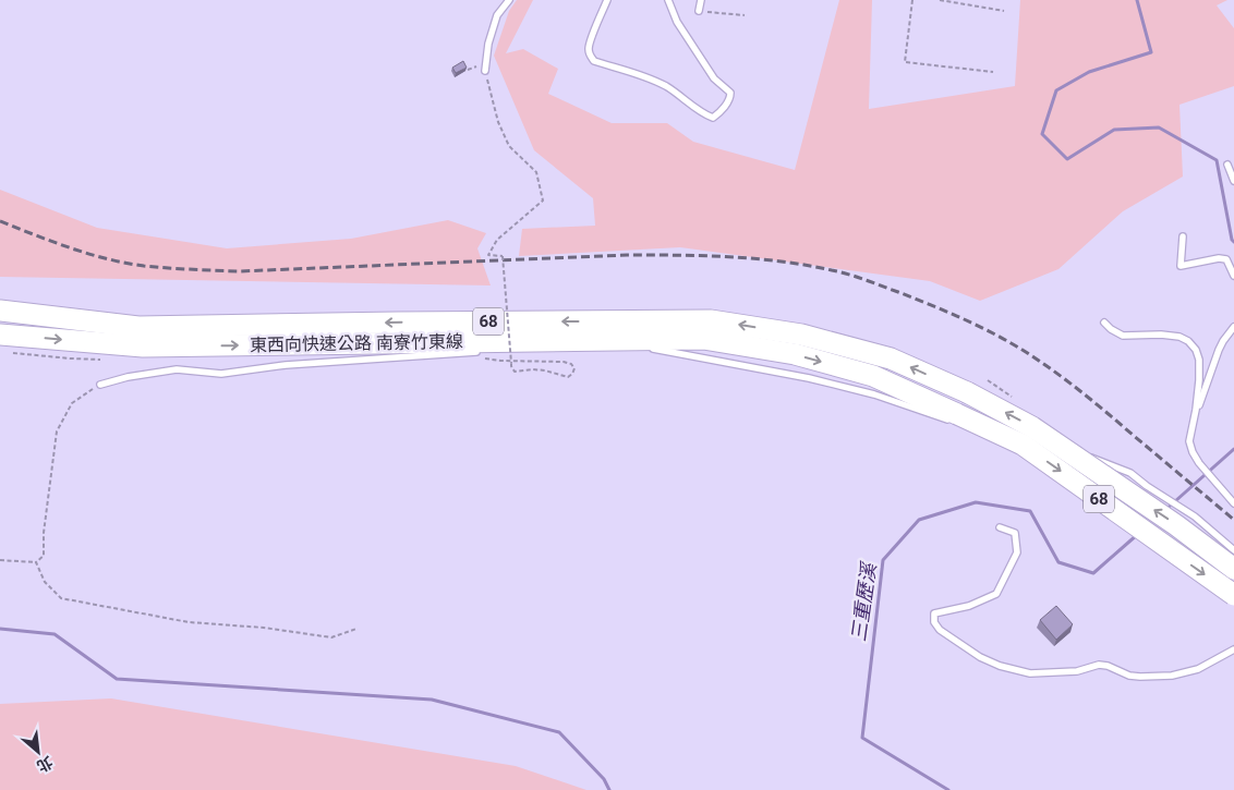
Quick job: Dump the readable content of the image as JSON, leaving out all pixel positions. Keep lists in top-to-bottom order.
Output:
{
  "streets": {
    "highway": ["68", "東西向快速公路 南寮竹東線"]
  },
  "water": ["三重歷溪"],
  "north": "bottom right"
}
